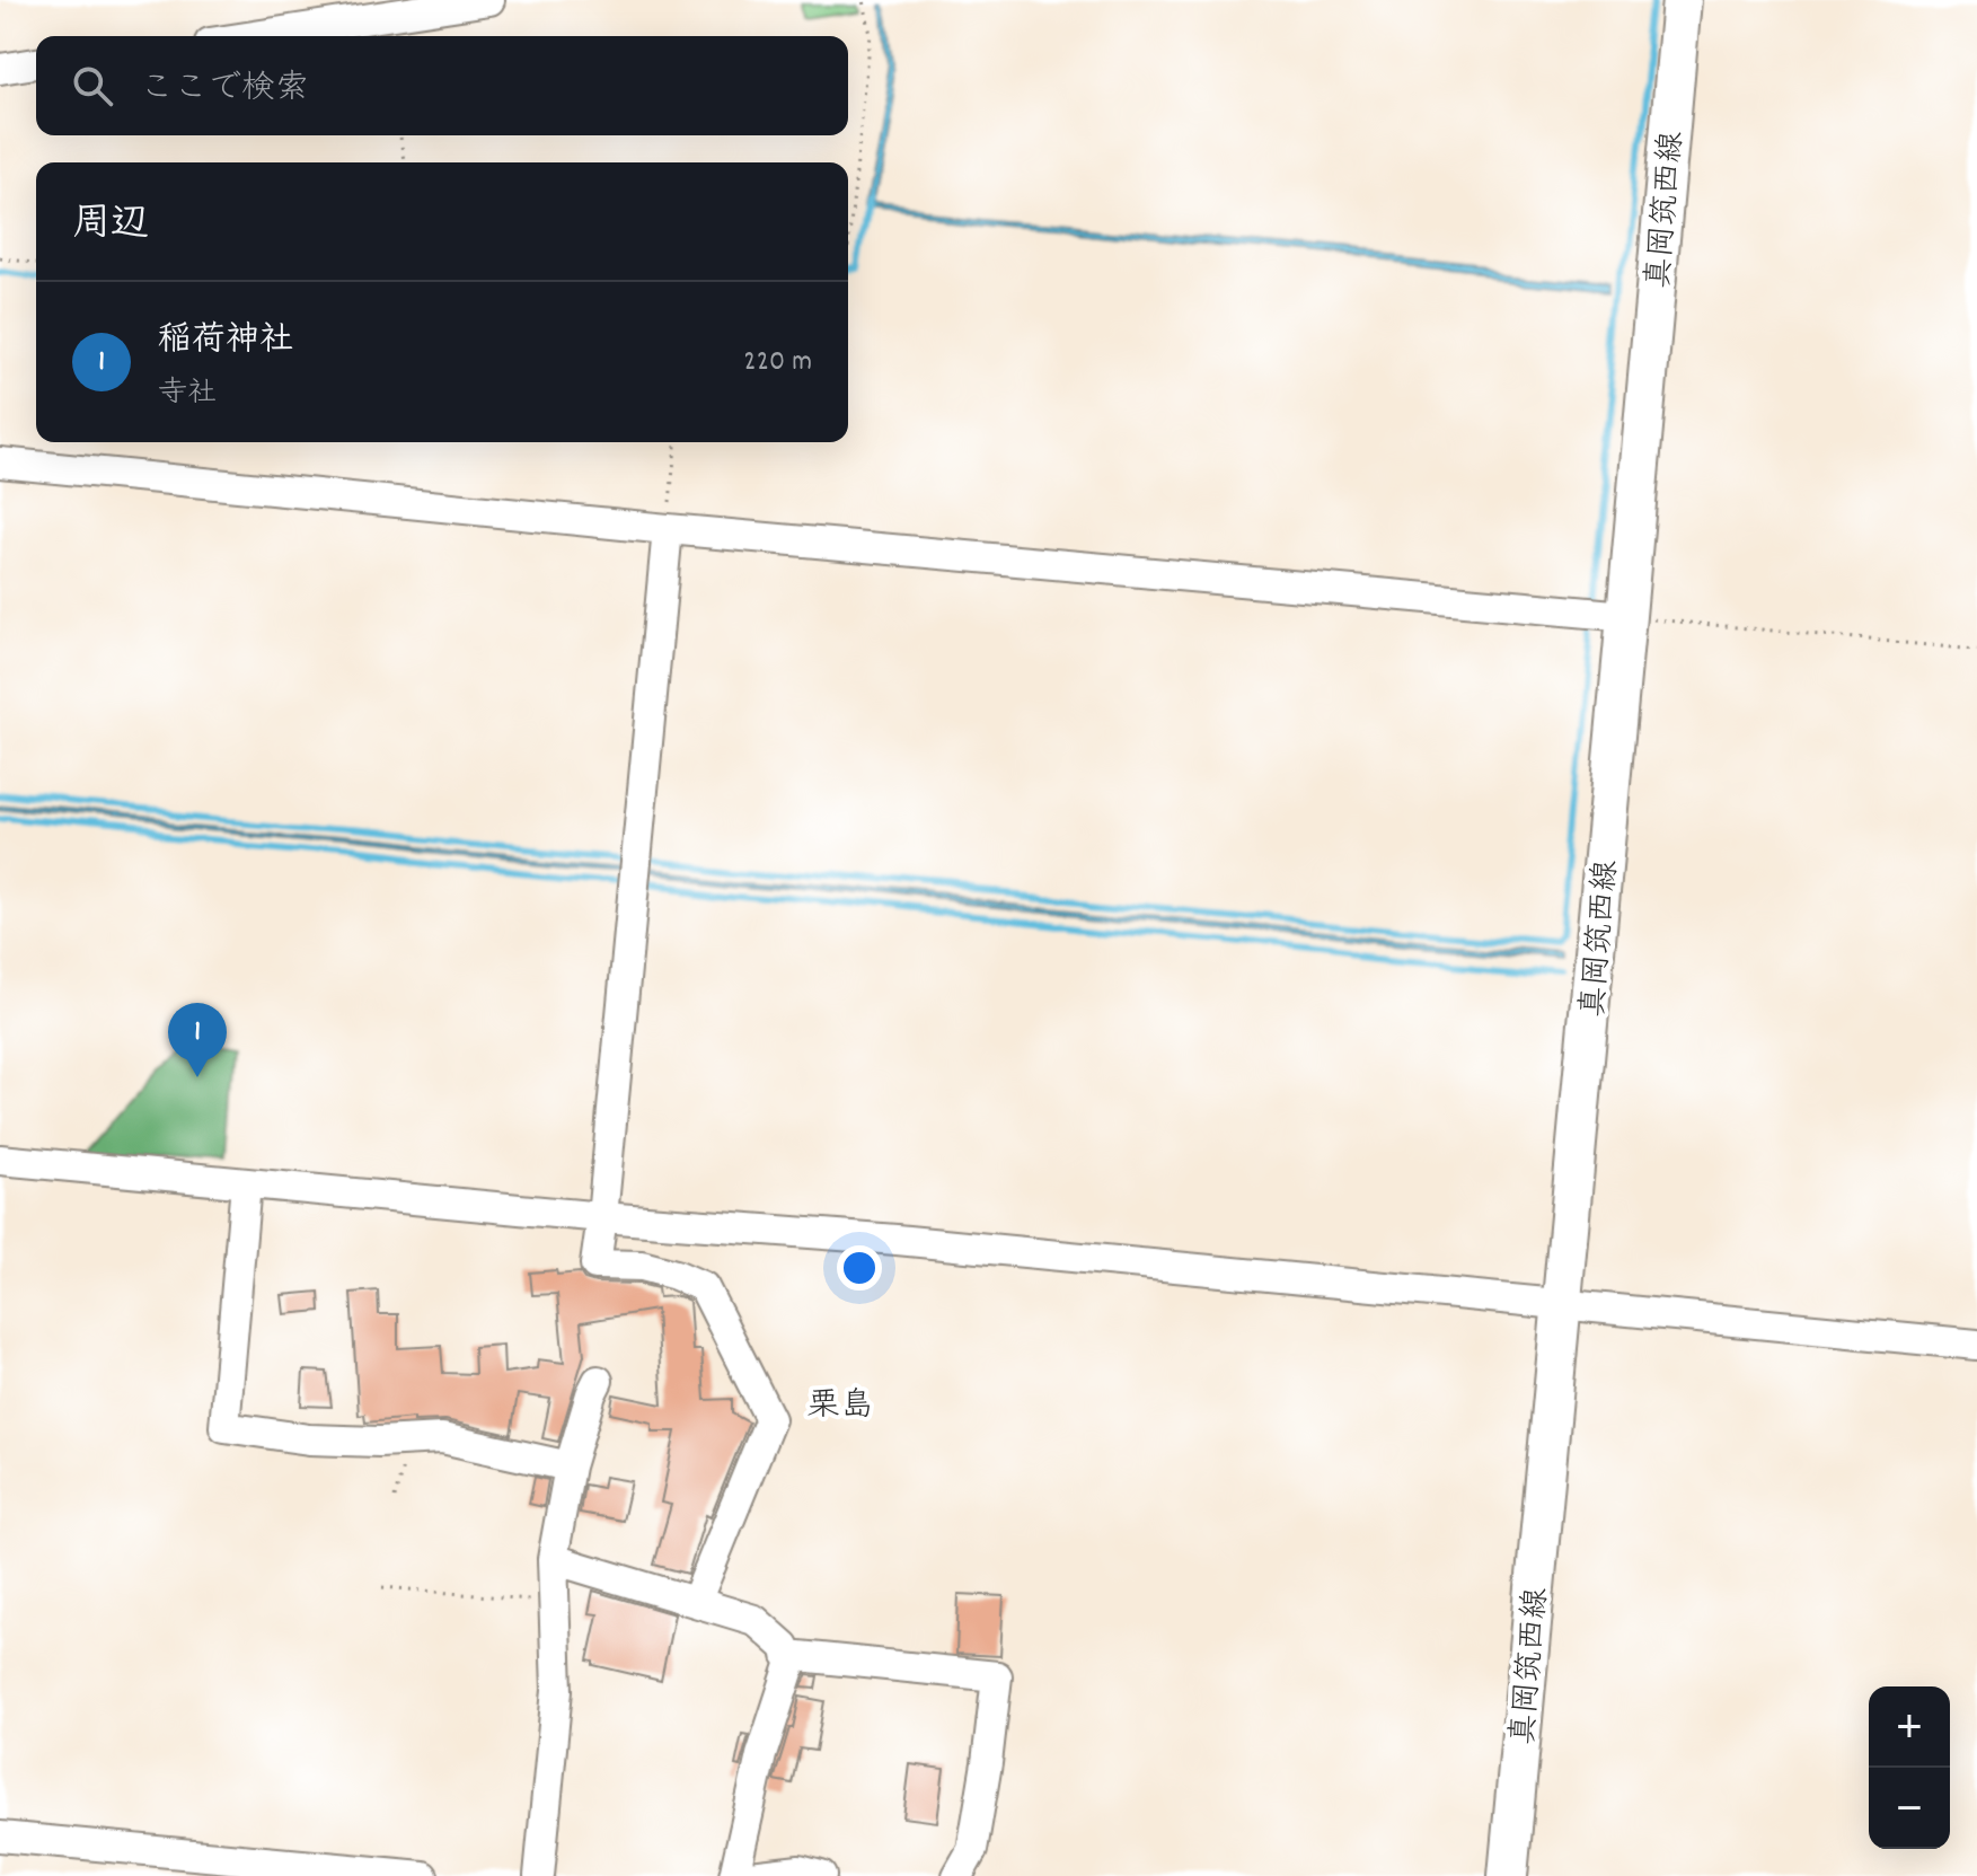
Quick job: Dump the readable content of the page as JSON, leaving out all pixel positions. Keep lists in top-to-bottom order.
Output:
{
  "streets": {
    "main road": ["真岡筑西線"]
  },
  "districts": ["栗島"],
  "page": {
    "search": "ここで検索",
    "heading": "周辺",
    "list": [
      {
        "mark": "1",
        "name": "稲荷神社",
        "note": "寺社",
        "value": "220 m"
      }
    ],
    "pins": "1",
    "map_buttons": ["+", "−"]
  }
}
